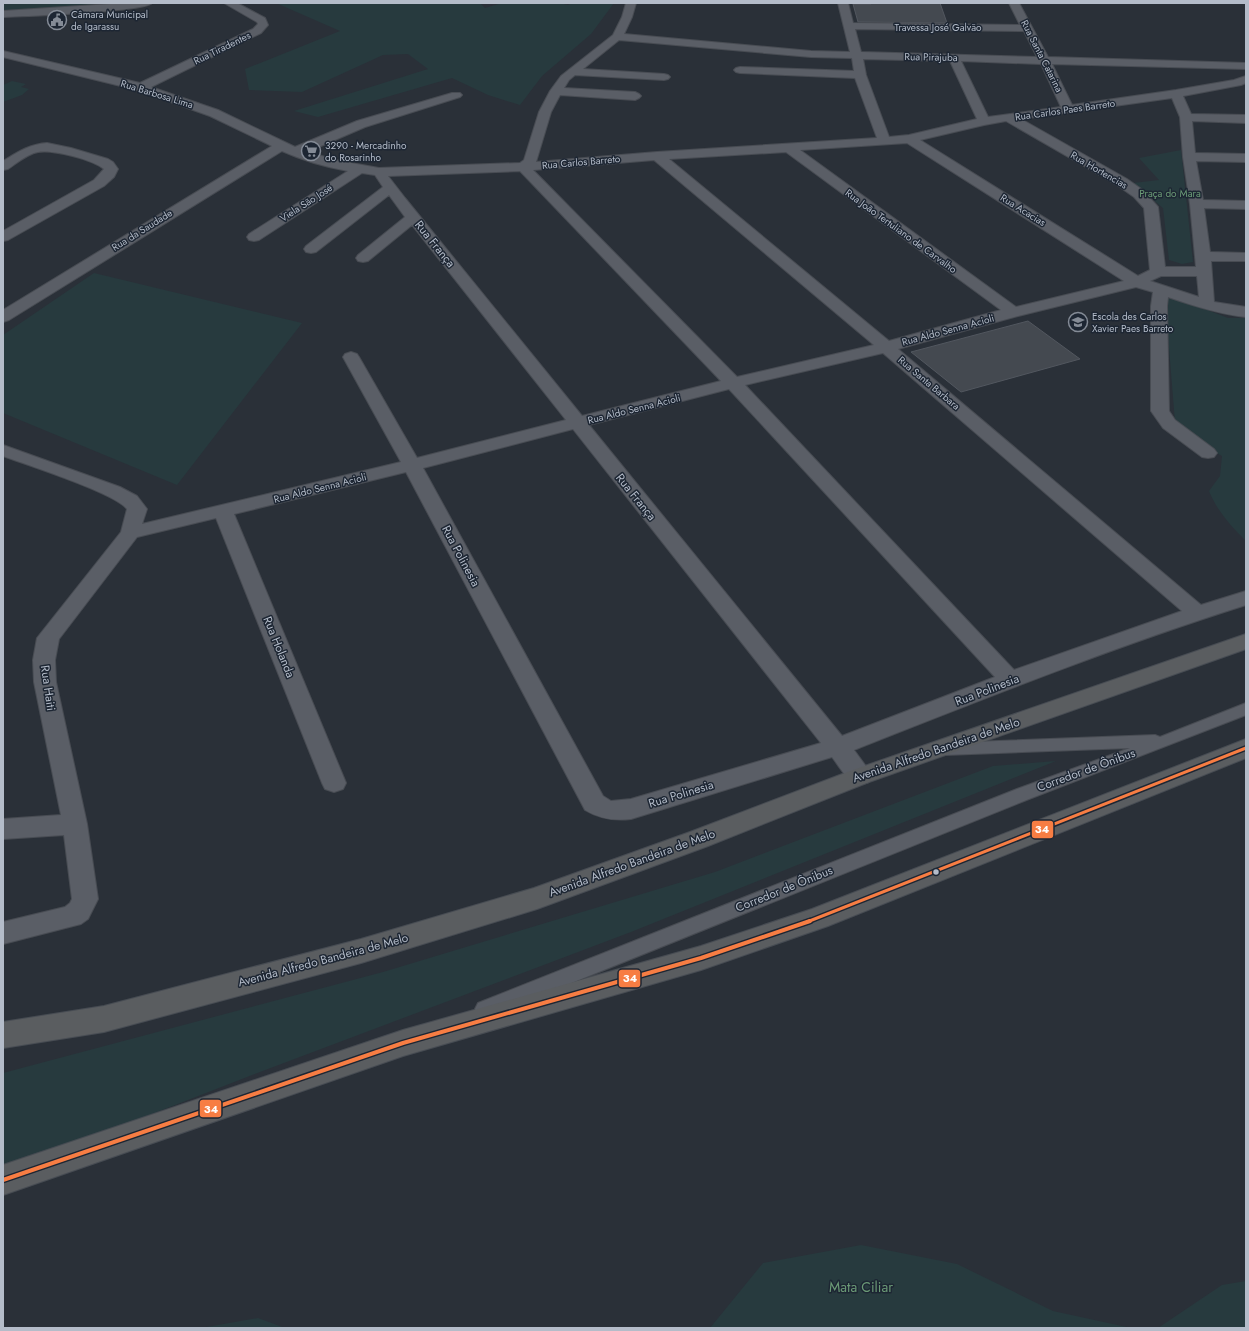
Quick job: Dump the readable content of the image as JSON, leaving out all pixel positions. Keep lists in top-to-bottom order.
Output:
{
  "streets": {
    "highway": ["Avenida Alfredo Bandeira de Melo"],
    "street": [
      "Travessa José Galvão",
      "Rua Tiradentes",
      "Rua Santa Catarina",
      "Rua Pirajuba",
      "Rua Barbosa Lima",
      "Rua Carlos Paes Barreto",
      "Rua Carlos Barreto",
      "Rua Hortencias",
      "Viela São José",
      "Rua Acacias",
      "Rua da Saudade",
      "Rua João Tertuliano de Carvalho",
      "Rua França",
      "Rua Aldo Senna Acioli",
      "Rua Santa Barbara",
      "Rua Polinesia",
      "Rua Holanda",
      "Rua Haiti"
    ],
    "lane": ["Corredor de Ônibus"]
  },
  "crossings": [
    ["Travessa José Galvão", "Rua Santa Catarina"],
    ["Rua Tiradentes", "Rua Barbosa Lima"],
    ["Rua Santa Catarina", "Rua Pirajuba"],
    ["Rua Santa Catarina", "Rua Carlos Paes Barreto"],
    ["Rua Barbosa Lima", "Rua Carlos Barreto"],
    ["Rua Barbosa Lima", "Rua da Saudade"],
    ["Rua Carlos Paes Barreto", "Rua Carlos Barreto"],
    ["Rua Carlos Paes Barreto", "Rua Hortencias"],
    ["Rua Carlos Paes Barreto", "Rua Acacias"],
    ["Rua Carlos Barreto", "Viela São José"],
    ["Rua Carlos Barreto", "Rua da Saudade"],
    ["Rua Carlos Barreto", "Rua João Tertuliano de Carvalho"],
    ["Rua Carlos Barreto", "Rua França"],
    ["Rua Carlos Barreto", "Rua Santa Barbara"],
    ["Rua Acacias", "Rua Aldo Senna Acioli"],
    ["Rua João Tertuliano de Carvalho", "Rua Aldo Senna Acioli"],
    ["Rua França", "Rua Aldo Senna Acioli"],
    ["Rua França", "Rua Polinesia"],
    ["Rua França", "Avenida Alfredo Bandeira de Melo"],
    ["Rua Aldo Senna Acioli", "Rua Santa Barbara"],
    ["Rua Aldo Senna Acioli", "Rua Polinesia"],
    ["Rua Aldo Senna Acioli", "Rua Holanda"],
    ["Rua Aldo Senna Acioli", "Rua Haiti"],
    ["Rua Santa Barbara", "Rua Polinesia"],
    ["Avenida Alfredo Bandeira de Melo", "Corredor de Ônibus"]
  ],
  "parks": ["Praça do Mara", "Mata Ciliar"],
  "places": {
    "public building": ["Câmara Municipal de Igarassu"],
    "supermarket": ["3290 - Mercadinho do Rosarinho"],
    "school or university": ["Escola des Carlos Xavier Paes Barreto"]
  },
  "lines": ["transit line 34"]
}
